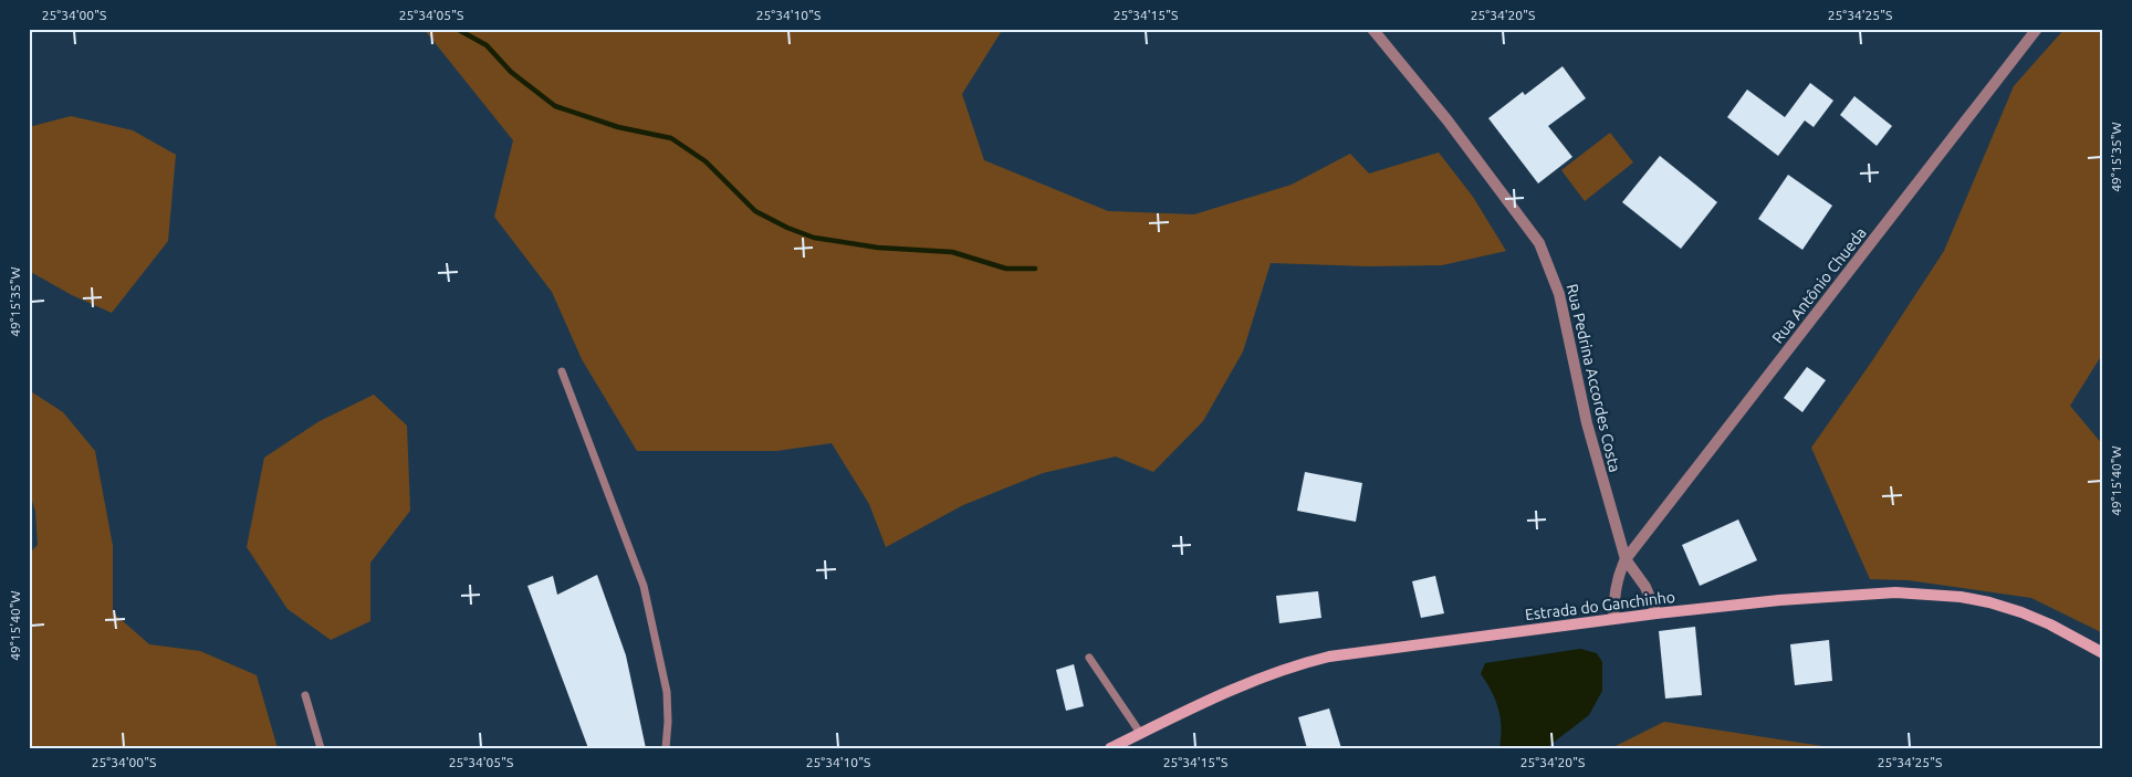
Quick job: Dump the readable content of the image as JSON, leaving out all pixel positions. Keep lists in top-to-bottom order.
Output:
{
  "streets": {
    "street": ["Rua Antônio Chueda", "Rua Pedrina Accordes Costa", "Estrada do Ganchinho"]
  },
  "crossings": [
    ["Rua Antônio Chueda", "Rua Pedrina Accordes Costa"],
    ["Rua Pedrina Accordes Costa", "Estrada do Ganchinho"]
  ],
  "coordinates": [
    "25°34'00\"S",
    "25°34'05\"S",
    "25°34'10\"S",
    "25°34'15\"S",
    "25°34'20\"S",
    "25°34'25\"S",
    "49°15'35\"W",
    "49°15'40\"W"
  ]
}
